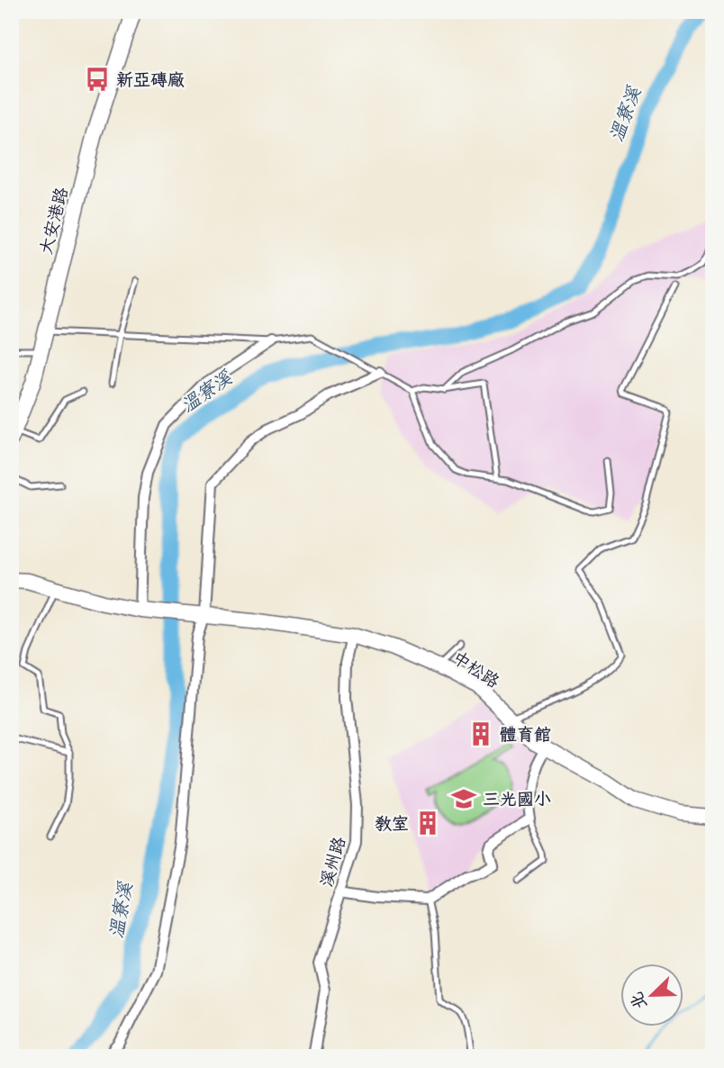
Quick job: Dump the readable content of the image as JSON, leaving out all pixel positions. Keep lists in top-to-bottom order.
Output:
{
  "streets": {
    "street": ["大安港路", "中松路", "溪州路"]
  },
  "crossings": [
    ["中松路", "溪州路"]
  ],
  "water": ["溫寮溪"],
  "places": {
    "bus stop": ["新亞磚廠"],
    "building": ["體育館", "教室"],
    "school or university": ["三光國小"]
  },
  "north": "bottom left"
}
